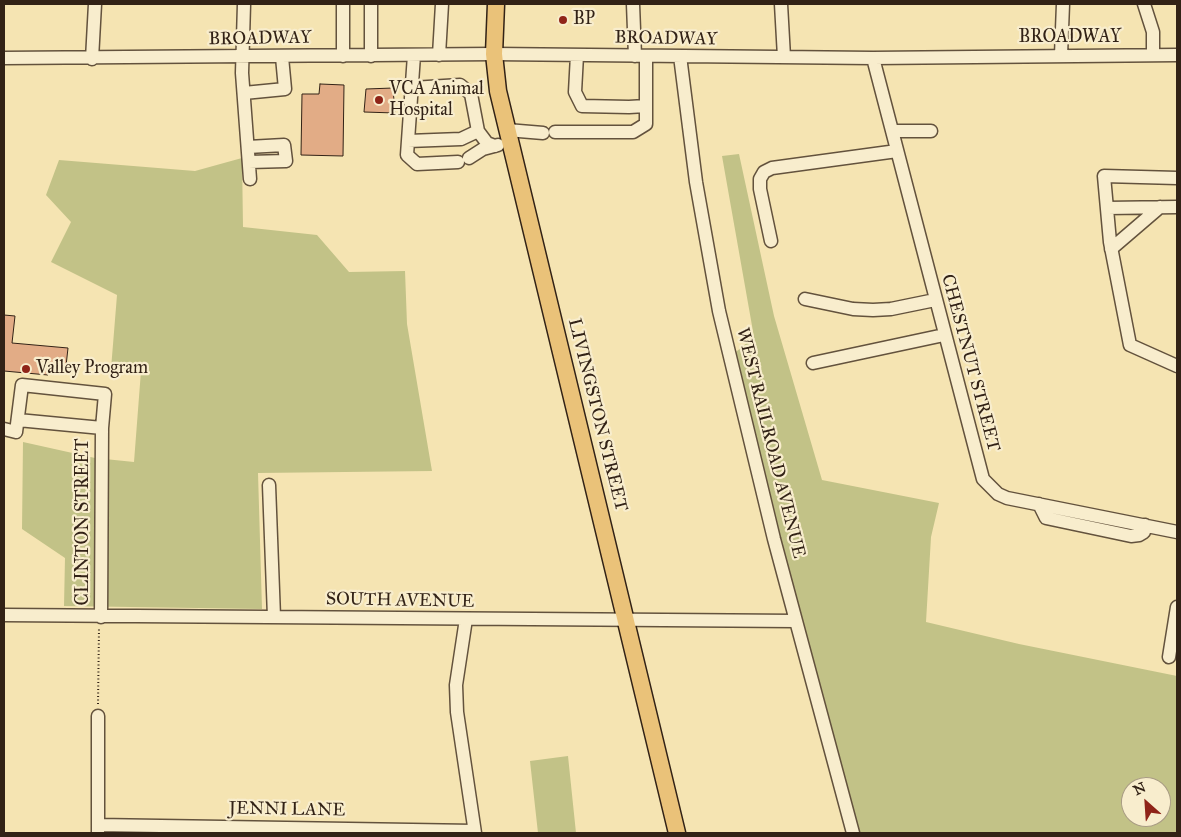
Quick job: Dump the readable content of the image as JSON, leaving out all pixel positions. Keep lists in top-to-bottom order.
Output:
{
  "streets": {
    "main road": ["LIVINGSTON STREET"],
    "street": [
      "BROADWAY",
      "CHESTNUT STREET",
      "WEST RAILROAD AVENUE",
      "CLINTON STREET",
      "SOUTH AVENUE",
      "JENNI LANE"
    ]
  },
  "crossings": [
    ["BROADWAY", "CHESTNUT STREET"],
    ["BROADWAY", "LIVINGSTON STREET"],
    ["BROADWAY", "WEST RAILROAD AVENUE"],
    ["LIVINGSTON STREET", "SOUTH AVENUE"],
    ["WEST RAILROAD AVENUE", "SOUTH AVENUE"],
    ["CLINTON STREET", "SOUTH AVENUE"]
  ],
  "places": ["BP", "VCA Animal Hospital", "Valley Program"],
  "north": "top left"
}
